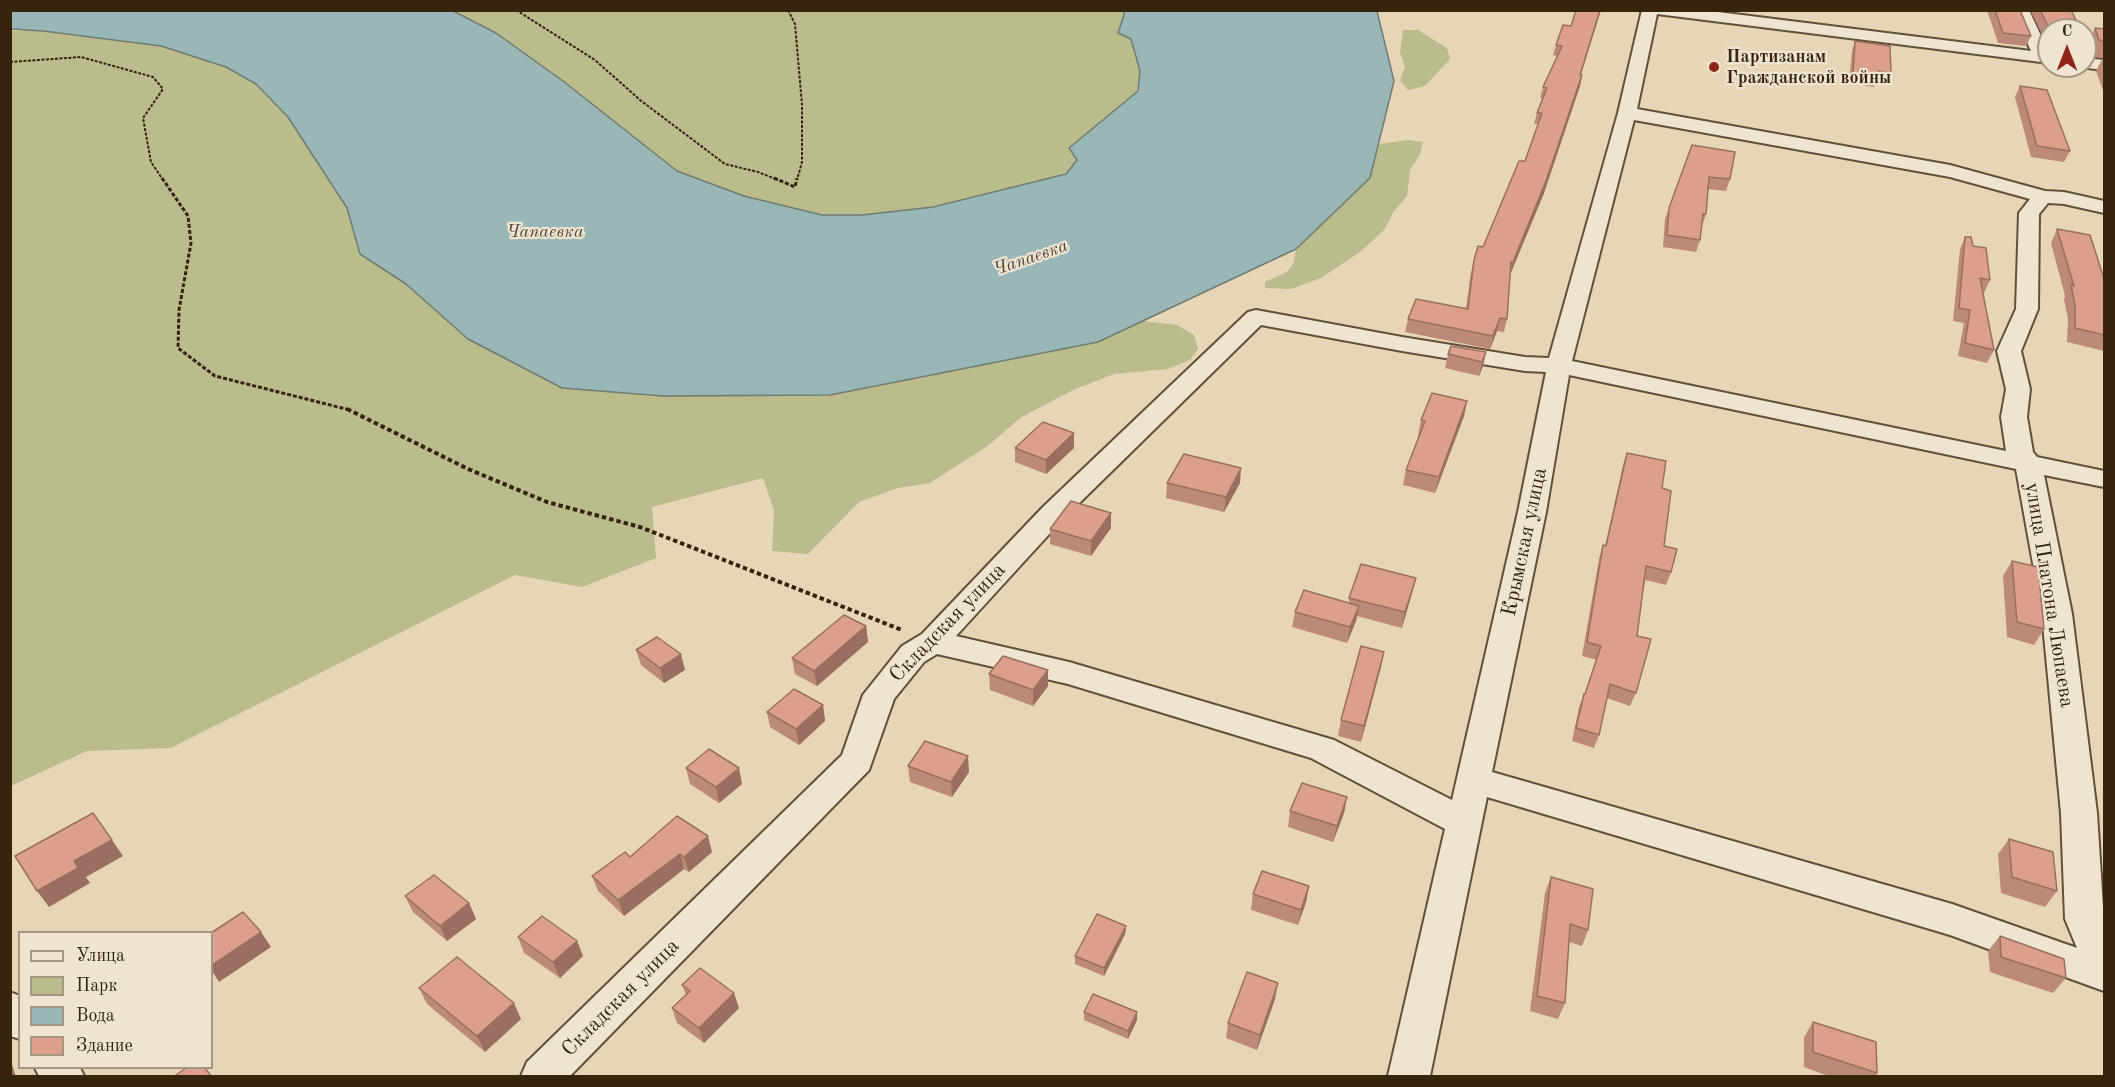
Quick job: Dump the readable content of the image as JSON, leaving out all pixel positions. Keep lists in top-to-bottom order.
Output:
{
  "streets": {
    "street": ["Крымская улица", "улица Платона Люпаева", "Складская улица"]
  },
  "crossings": [
    ["Крымская улица", "Складская улица"]
  ],
  "water": ["Чапаевка"],
  "places": ["Партизанам Гражданской войны"],
  "legend": [
    "Улица",
    "Парк",
    "Вода",
    "Здание"
  ],
  "north": "top"
}
